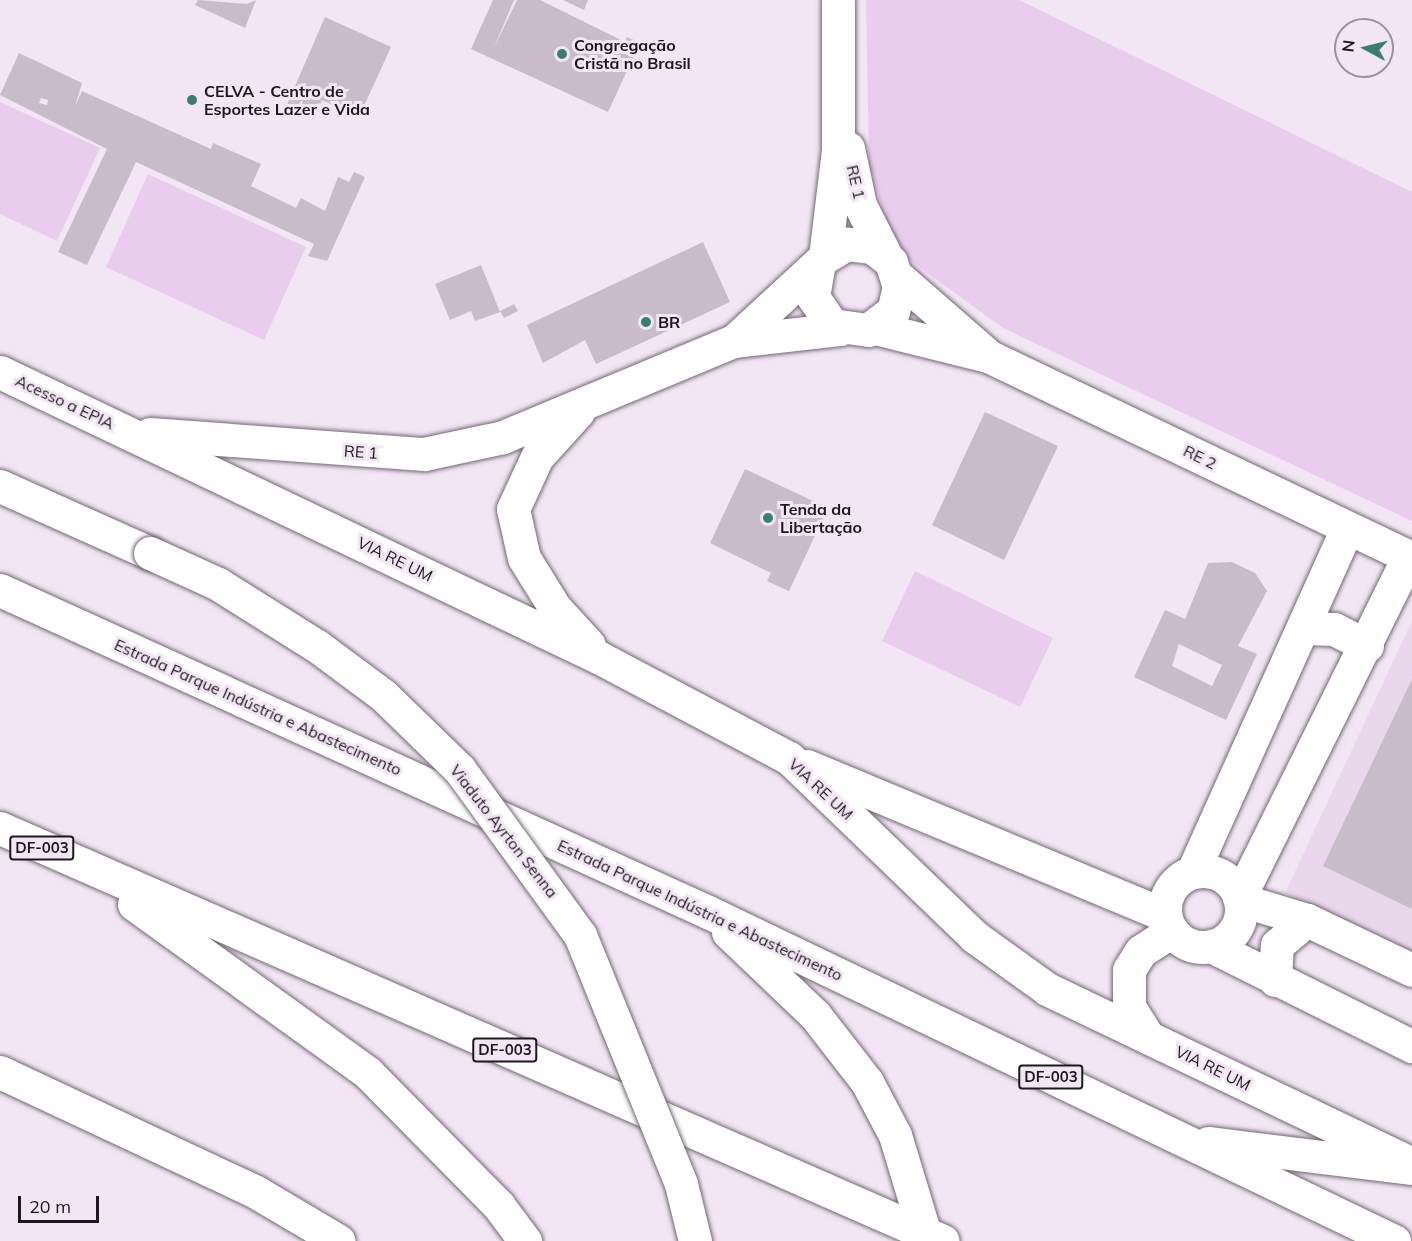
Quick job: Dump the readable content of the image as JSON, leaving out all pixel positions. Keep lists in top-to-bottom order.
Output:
{
  "streets": {
    "main road": [
      "RE 1",
      "Acesso a EPIA",
      "RE 2",
      "VIA RE UM",
      "Estrada Parque Indústria e Abastecimento",
      "Viaduto Ayrton Senna",
      "DF-003"
    ]
  },
  "crossings": [
    ["RE 1", "Acesso a EPIA"],
    ["RE 1", "RE 2"],
    ["RE 1", "VIA RE UM"],
    ["Acesso a EPIA", "VIA RE UM"]
  ],
  "places": [
    "Congregação Cristã no Brasil",
    "CELVA - Centro de Esportes Lazer e Vida",
    "BR",
    "Tenda da Libertação"
  ],
  "scale_bar": "20 m",
  "north": "left"
}
